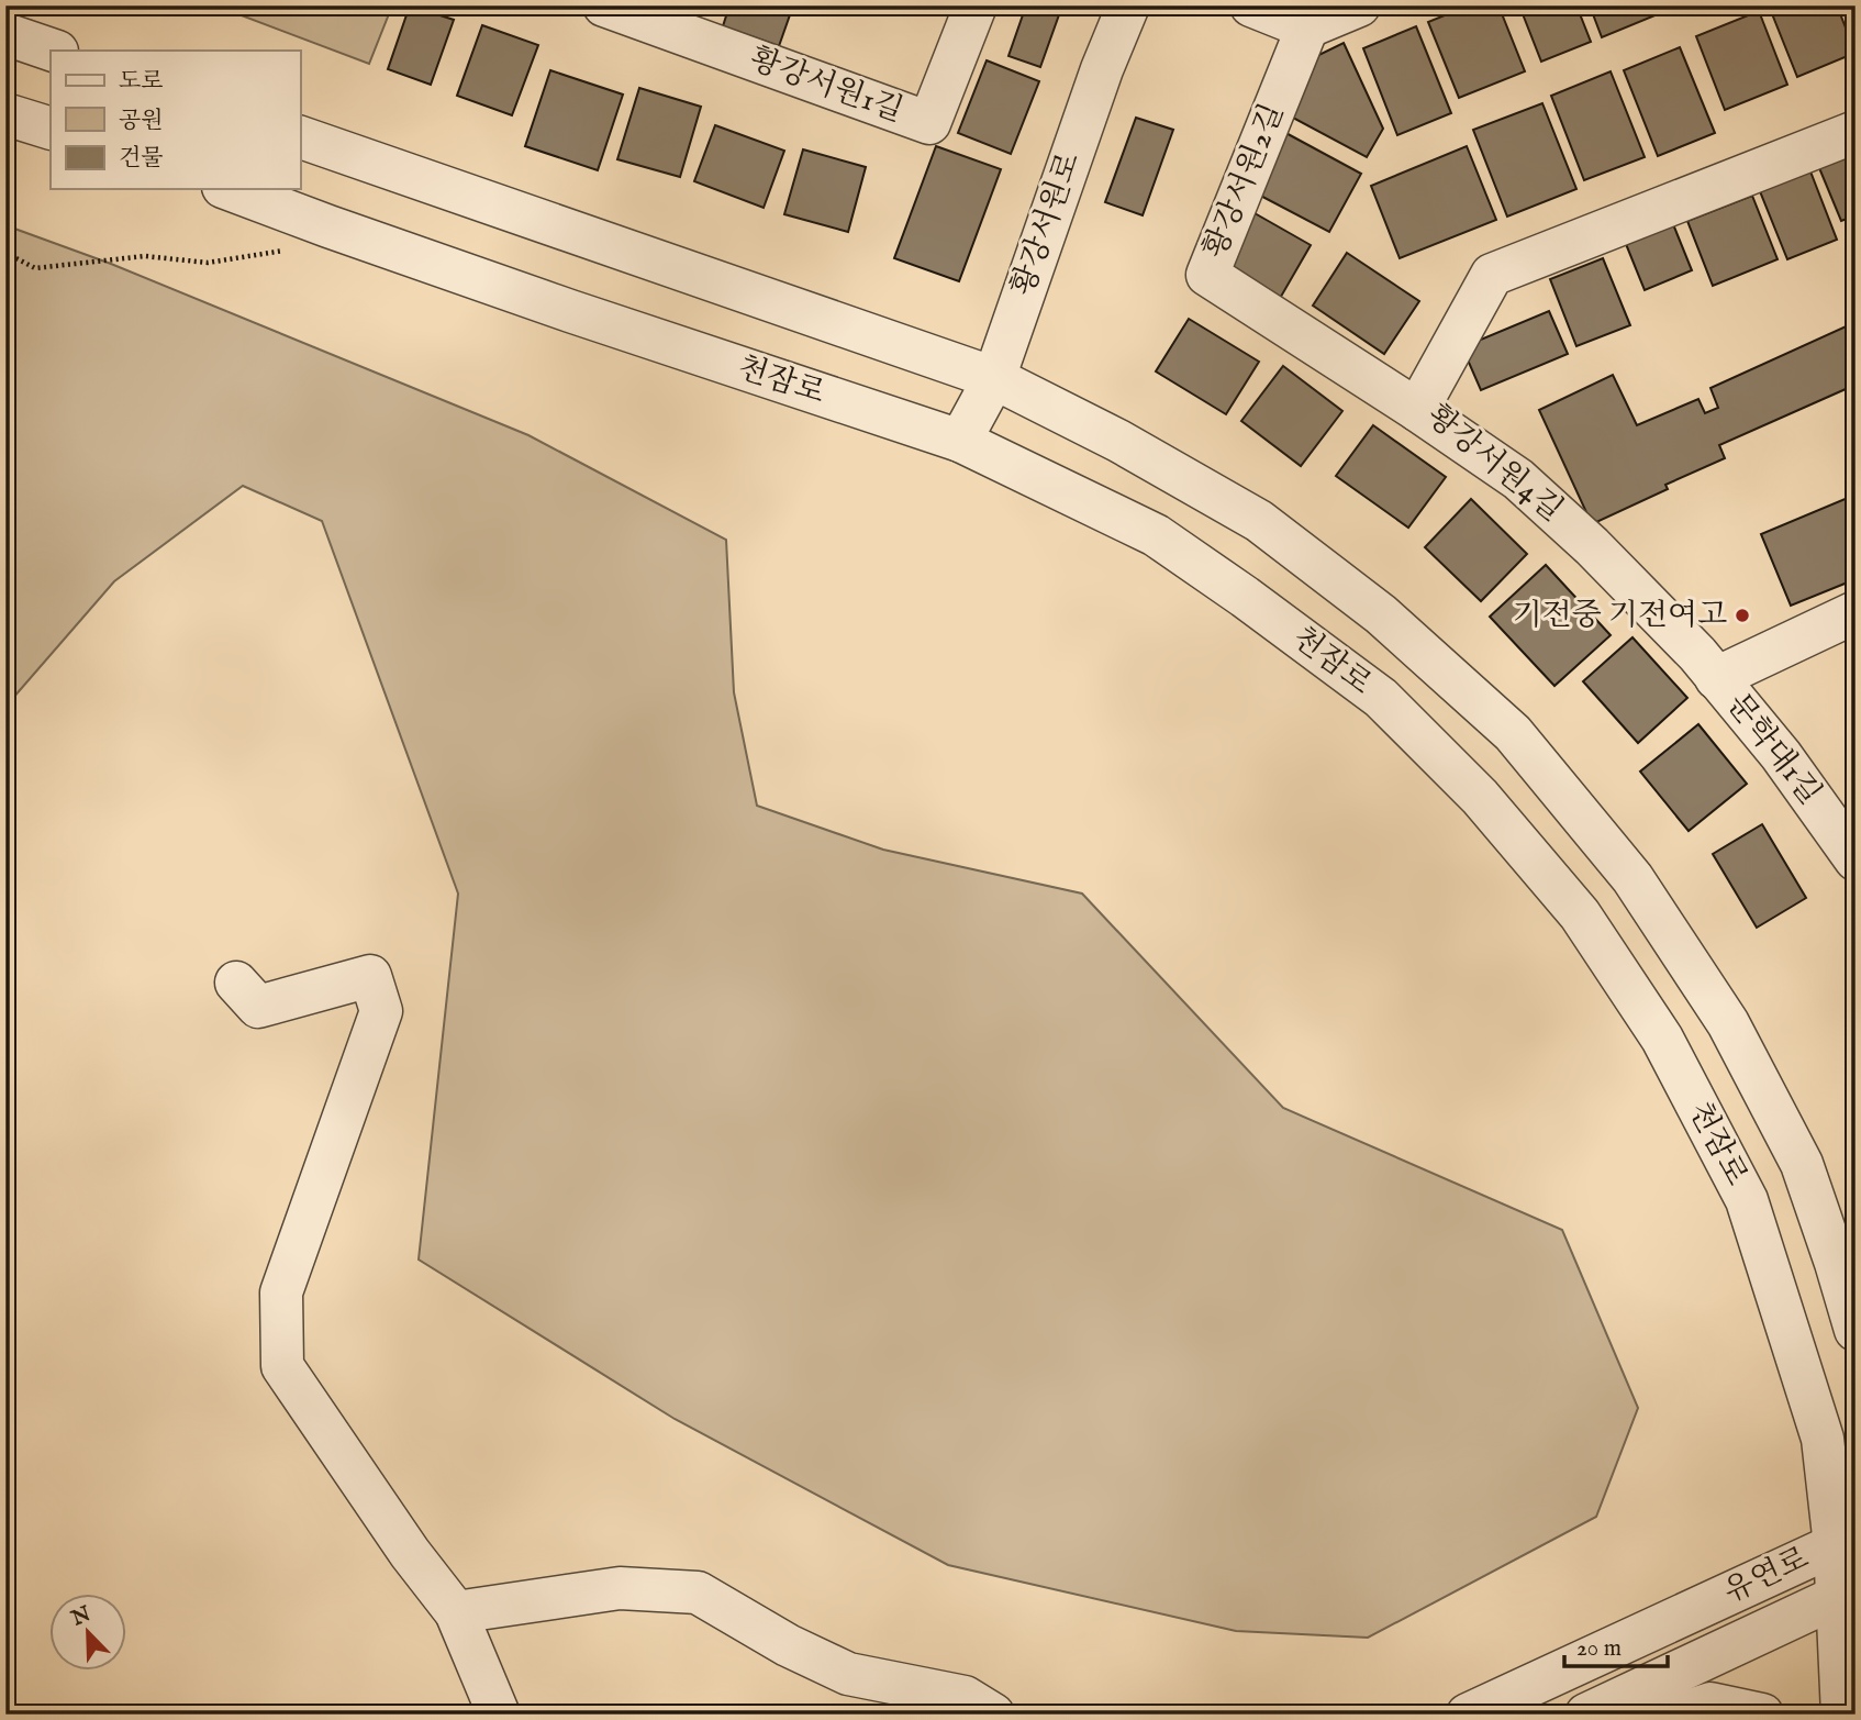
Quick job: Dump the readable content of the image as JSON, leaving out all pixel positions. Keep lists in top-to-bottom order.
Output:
{
  "streets": {
    "street": [
      "황강서원1길",
      "황강서원2길",
      "황강서원로",
      "천잠로",
      "황강서원4길",
      "문학대1길",
      "유연로"
    ]
  },
  "crossings": [
    ["황강서원2길", "황강서원4길"],
    ["황강서원로", "천잠로"],
    ["천잠로", "유연로"],
    ["황강서원4길", "문학대1길"]
  ],
  "places": ["기전중 기전여고"],
  "legend": ["도로", "공원", "건물"],
  "scale_bar": "20 m",
  "north": "top left"
}
